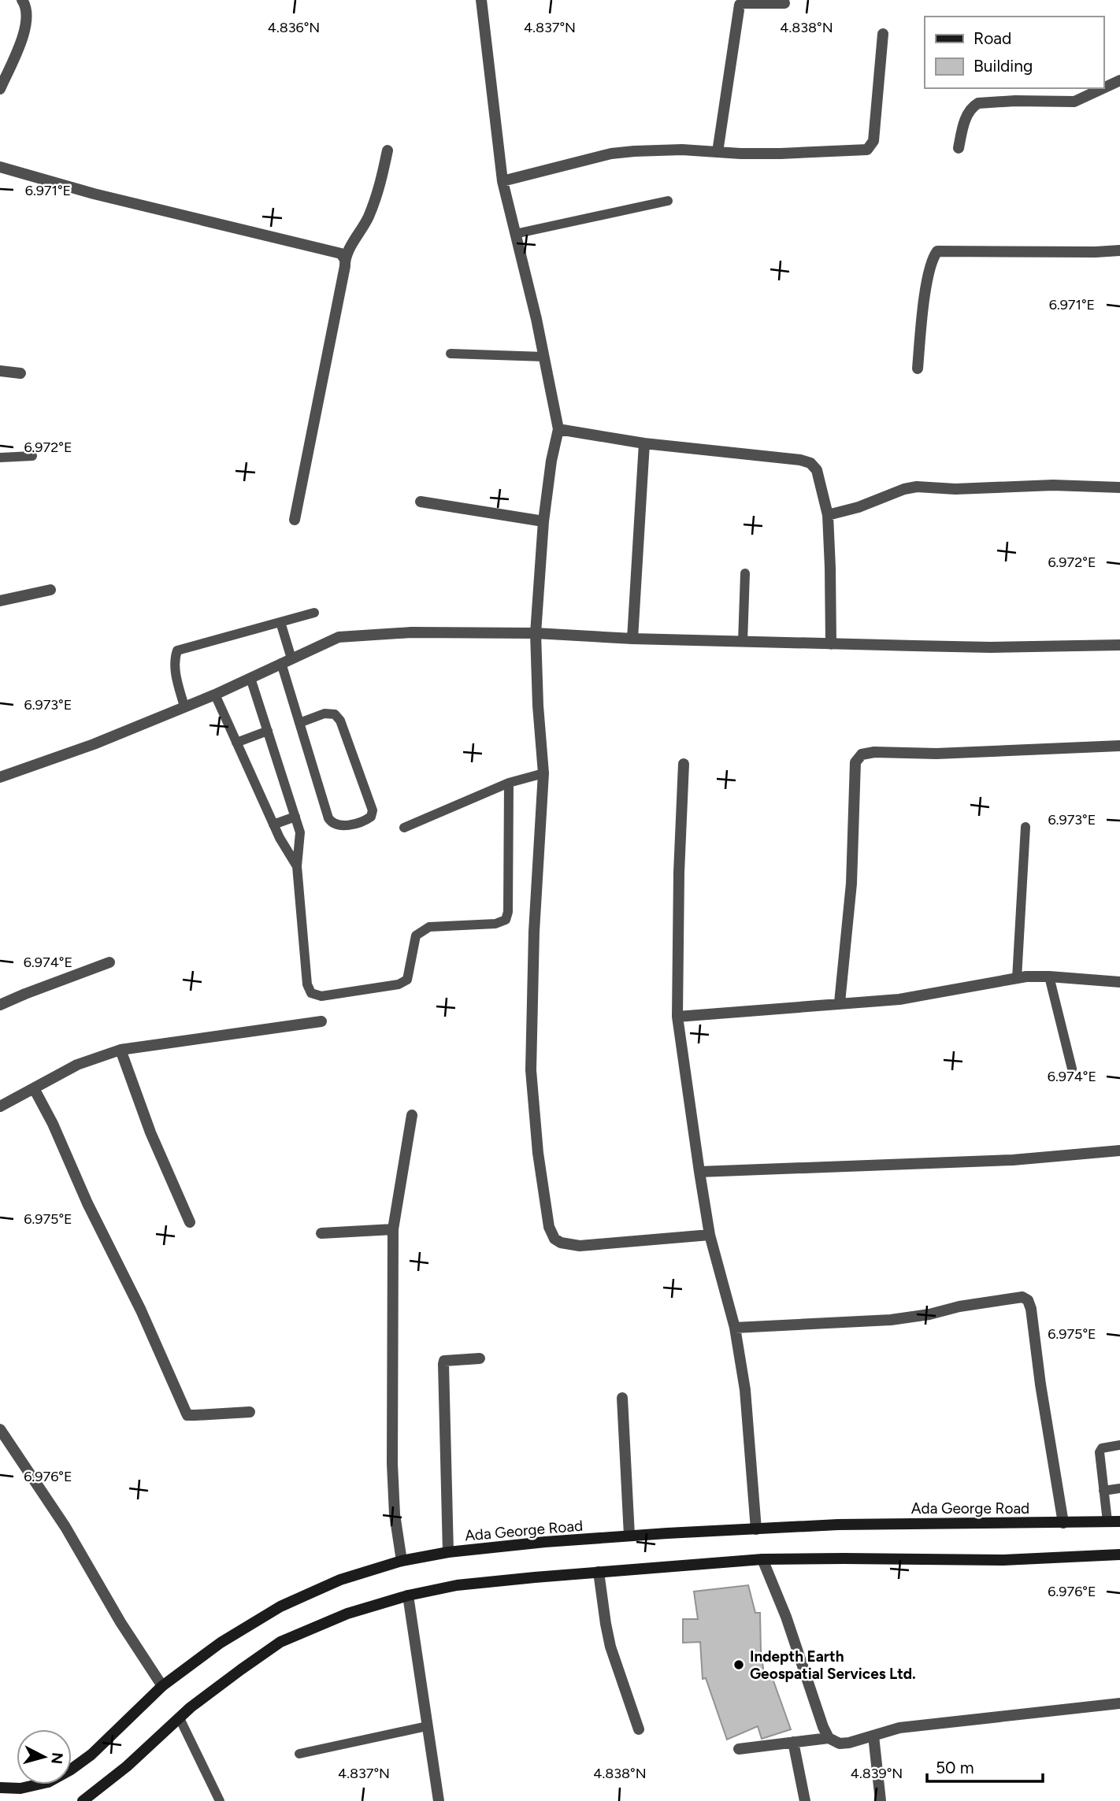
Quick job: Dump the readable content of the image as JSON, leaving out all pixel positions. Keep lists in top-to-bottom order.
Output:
{
  "streets": {
    "main road": ["Ada George Road"]
  },
  "places": ["Indepth Earth Geospatial Services Ltd."],
  "legend": ["Road", "Building"],
  "scale_bar": "50 m",
  "north": "right",
  "coordinates": [
    "4.836°N",
    "4.837°N",
    "4.838°N",
    "6.971°E",
    "6.972°E",
    "6.973°E",
    "6.974°E",
    "6.975°E",
    "6.976°E",
    "4.839°N"
  ]
}
